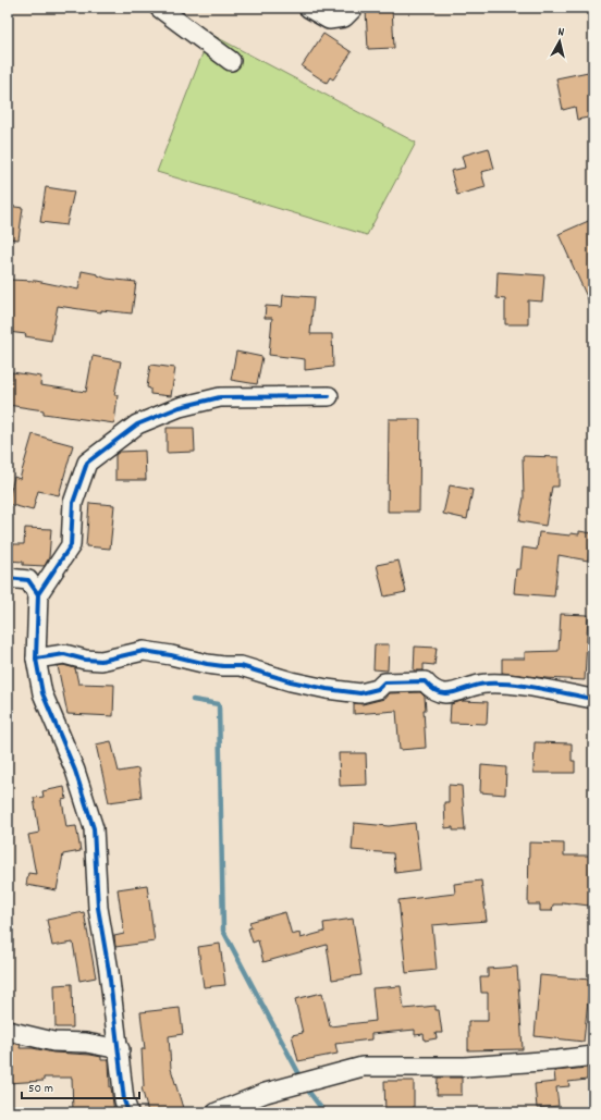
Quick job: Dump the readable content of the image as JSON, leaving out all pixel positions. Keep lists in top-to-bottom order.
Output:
{
  "scale_bar": "50 m",
  "north": "top"
}
